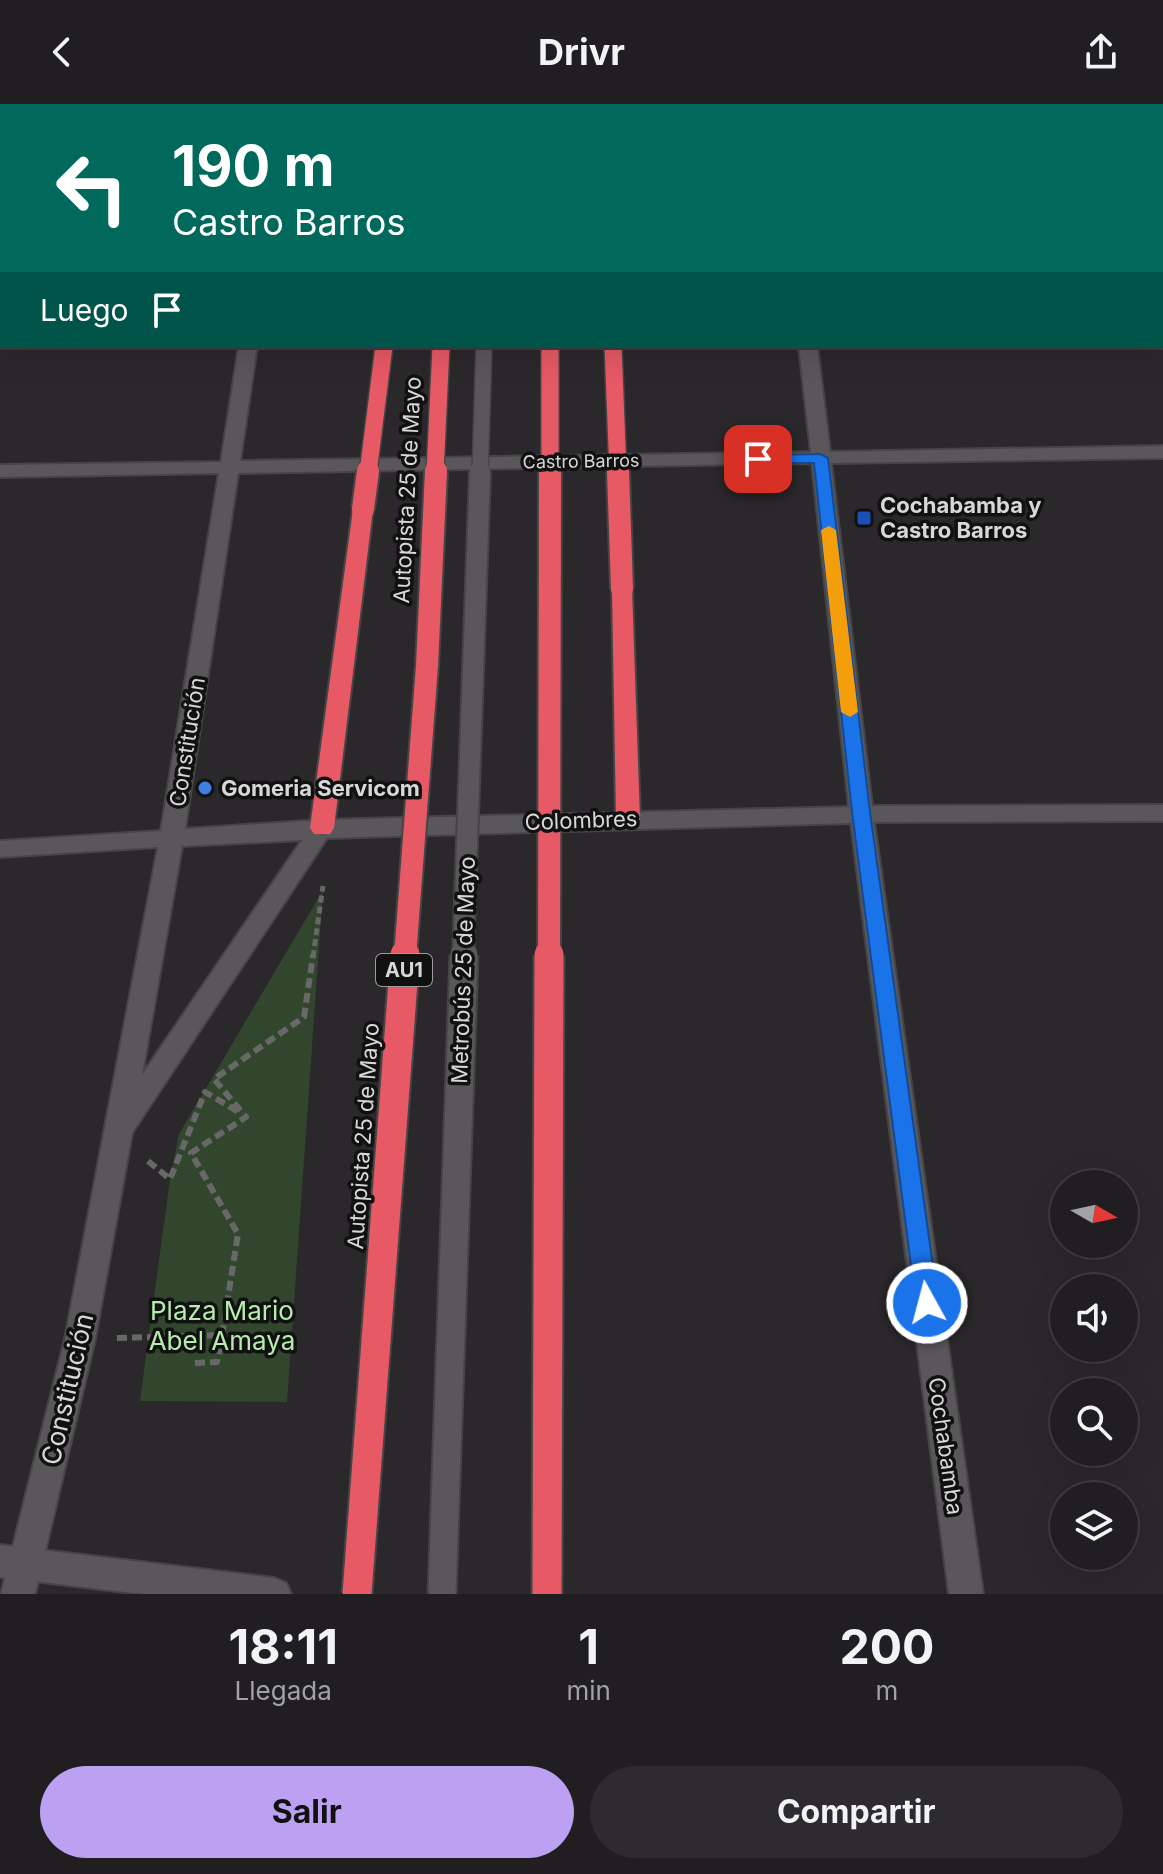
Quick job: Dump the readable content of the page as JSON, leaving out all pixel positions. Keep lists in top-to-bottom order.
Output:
{
  "streets": {
    "highway": ["Autopista 25 de Mayo", "AU1"],
    "street": [
      "Castro Barros",
      "Constitución",
      "Colombres",
      "Cochabamba"
    ],
    "lane": ["Metrobús 25 de Mayo"]
  },
  "crossings": [
    ["Castro Barros", "Constitución"],
    ["Castro Barros", "Cochabamba"],
    ["Constitución", "Colombres"],
    ["Colombres", "Cochabamba"]
  ],
  "parks": ["Plaza Mario Abel Amaya"],
  "places": {
    "transit": ["Cochabamba y Castro Barros"],
    "other": ["Gomeria Servicom"]
  },
  "north": "right",
  "page": {
    "header": "Drivr",
    "turn": ["190 m", "Castro Barros"],
    "then": "Luego",
    "eta": [
      "18:11",
      "Llegada",
      "1",
      "min",
      "200",
      "m"
    ],
    "buttons": ["Salir", "Compartir"]
  }
}
